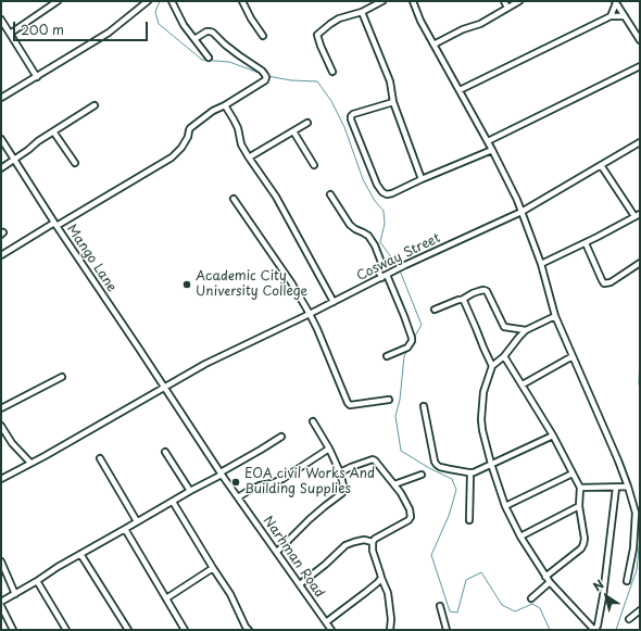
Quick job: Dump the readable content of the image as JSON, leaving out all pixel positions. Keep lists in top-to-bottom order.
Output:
{
  "streets": {
    "street": ["Cosway Street", "Mango Lane", "Narhman Road"]
  },
  "crossings": [
    ["Cosway Street", "Mango Lane"],
    ["Cosway Street", "Narhman Road"],
    ["Mango Lane", "Narhman Road"]
  ],
  "places": ["Academic City University College", "EOA civil Works And Building Supplies"],
  "scale_bar": "200 m",
  "north": "top left"
}
